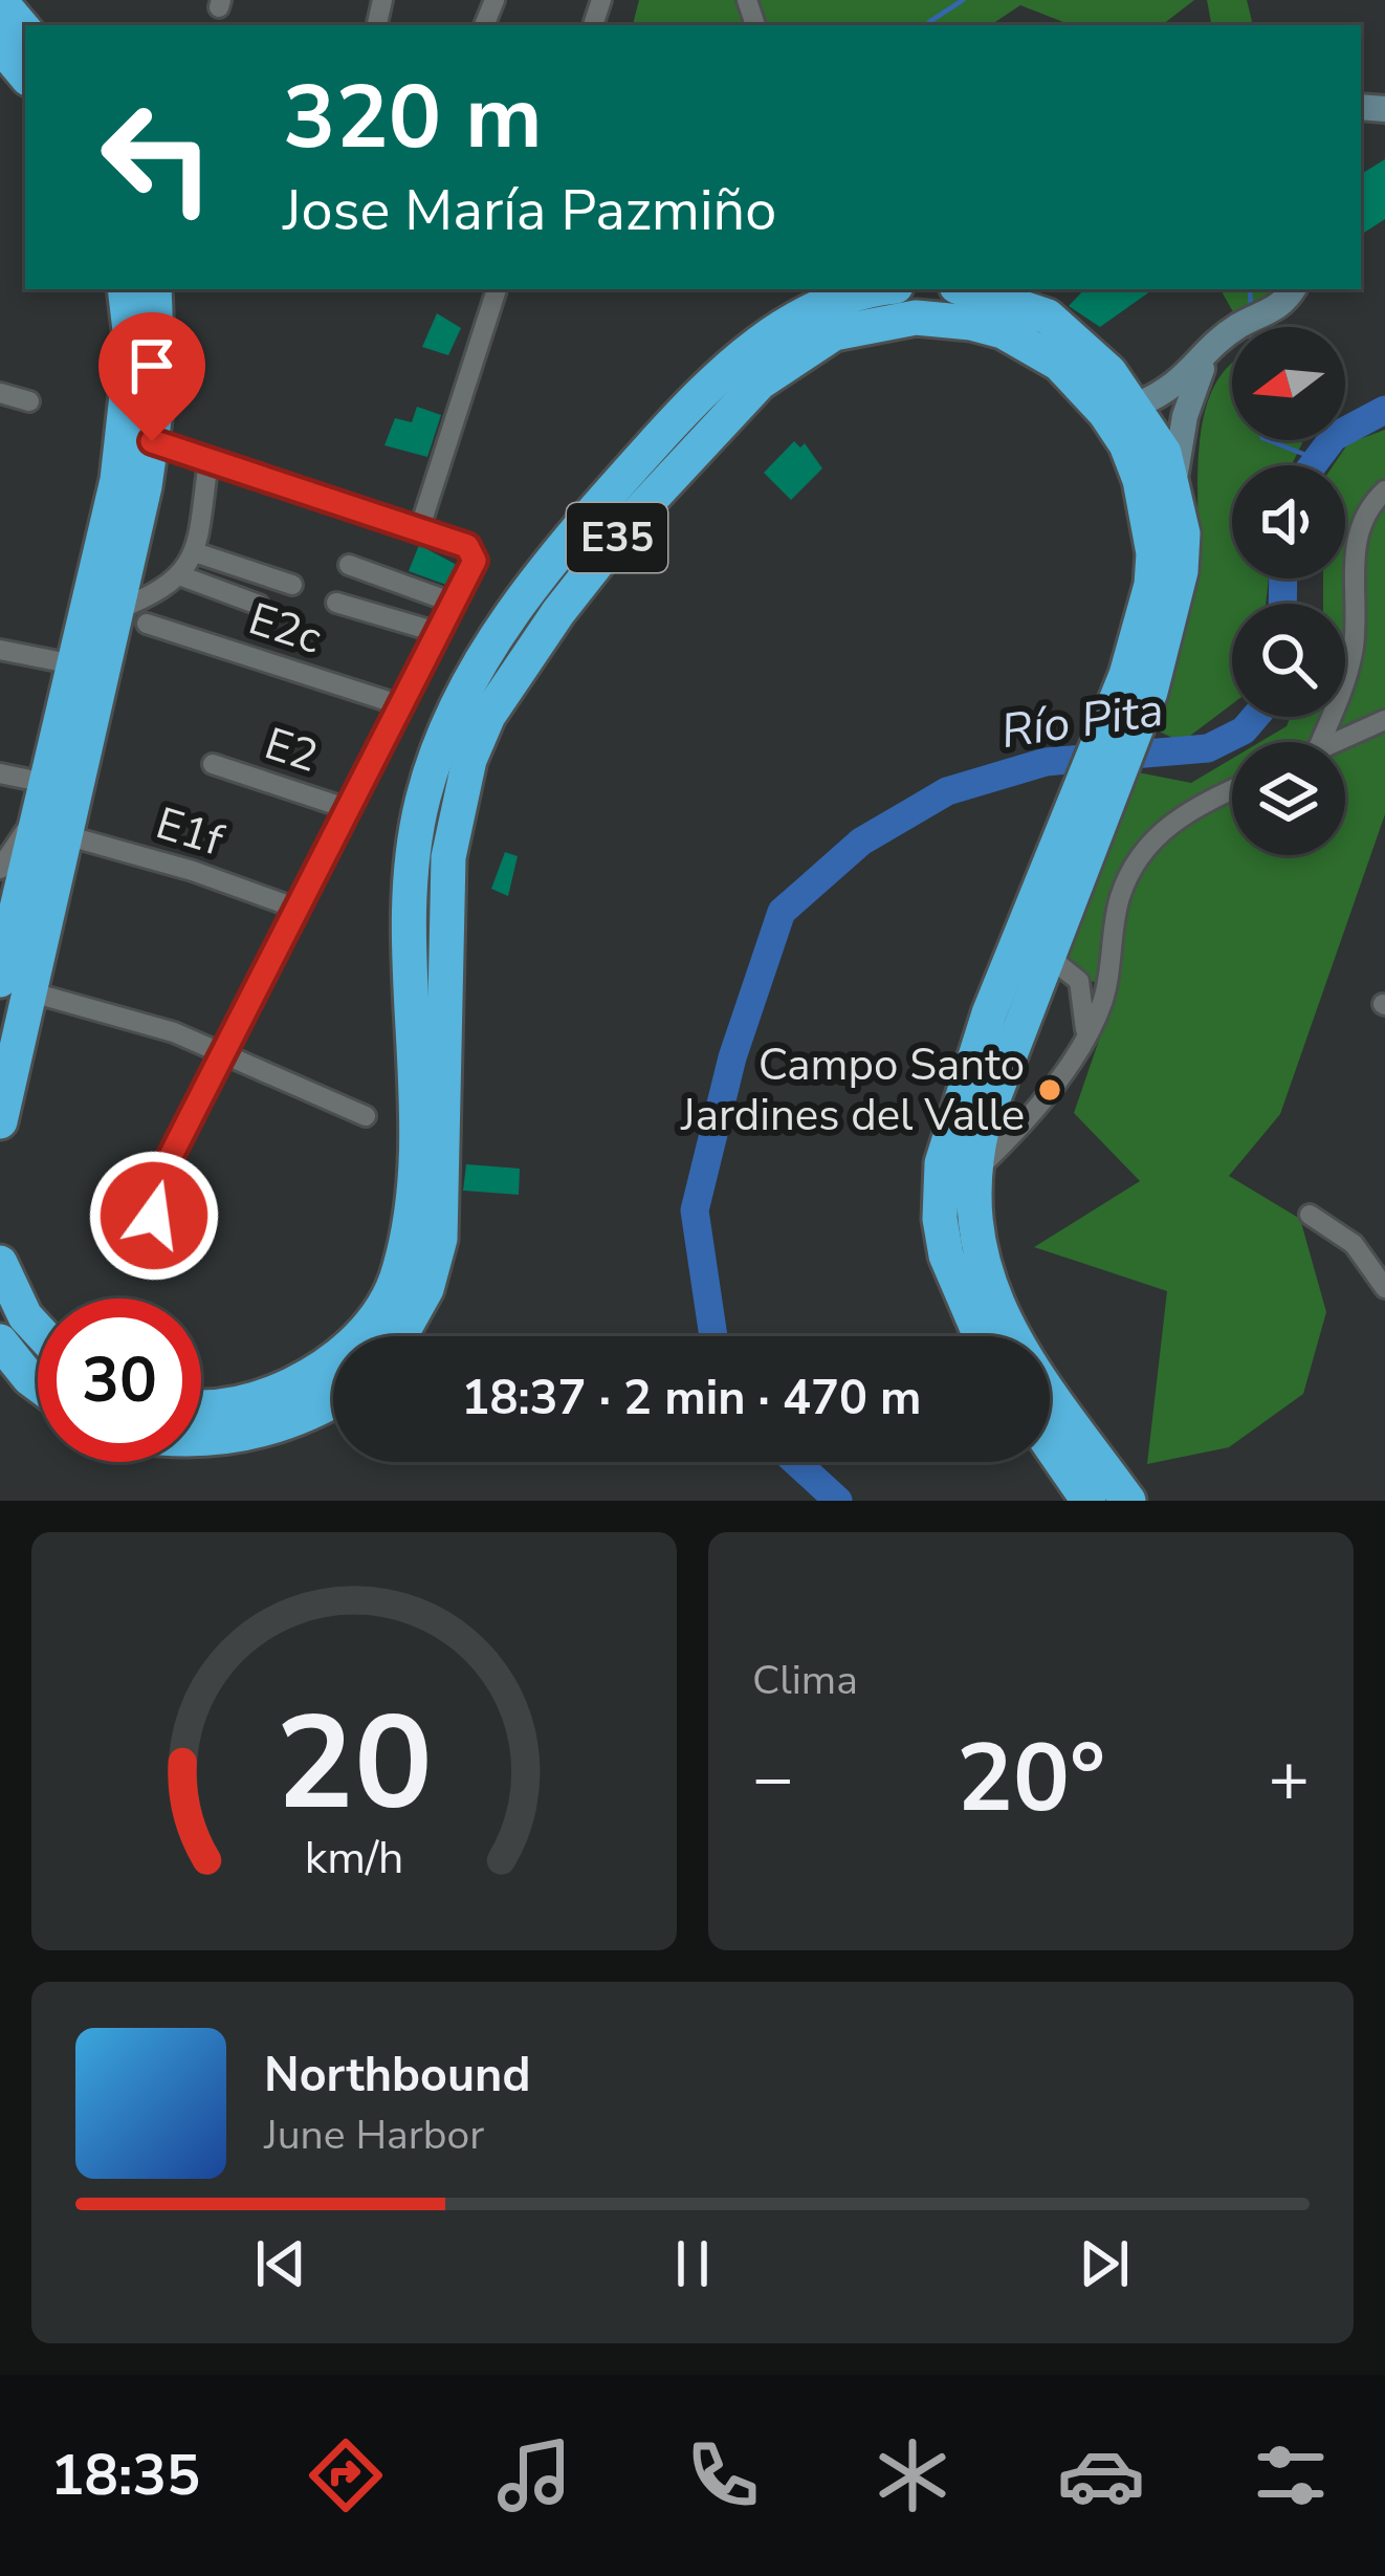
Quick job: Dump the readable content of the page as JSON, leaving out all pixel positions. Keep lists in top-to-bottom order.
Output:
{
  "streets": {
    "highway": ["E35"],
    "street": ["E2c", "E2", "E1f"]
  },
  "water": ["Río Pita"],
  "places": ["Campo Santo Jardines del Valle"],
  "north": "left",
  "page": {
    "turn": ["320 m", "Jose María Pazmiño"],
    "limit": "30",
    "trip": "18:37 · 2 min · 470 m",
    "tile": "Clima",
    "heat": ["−", "20°", "+"],
    "song": ["Northbound", "June Harbor"],
    "tabs": "18:35",
    "gauge": ["20", "km/h"]
  }
}
